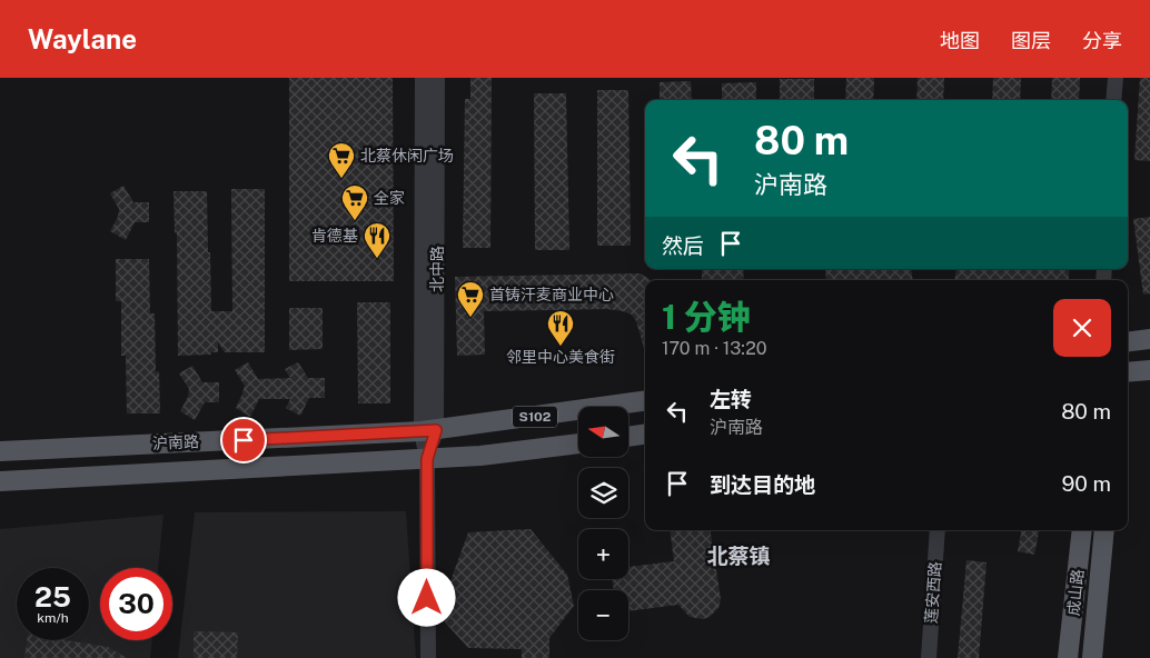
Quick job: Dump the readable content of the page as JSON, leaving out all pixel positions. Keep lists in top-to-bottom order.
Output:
{
  "streets": {
    "main road": ["S102", "沪南路", "成山路"],
    "street": ["北中路", "莲安西路"]
  },
  "crossings": [
    ["北中路", "沪南路"]
  ],
  "districts": ["北蔡镇"],
  "places": {
    "supermarket": ["北蔡休闲广场", "全家", "首铸汗麦商业中心"],
    "restaurant": ["肯德基", "邻里中心美食街"]
  },
  "north": "left",
  "page": {
    "header": "Waylane",
    "nav": ["地图", "图层", "分享"],
    "turn": ["80 m", "沪南路"],
    "then": "然后",
    "heading": ["1 分钟", "170 m · 13:20"],
    "list": [
      {
        "name": "左转",
        "note": "沪南路",
        "value": "80 m"
      },
      {
        "name": "到达目的地",
        "value": "90 m"
      }
    ],
    "map_buttons": ["+", "−"],
    "speed": "25 km/h",
    "limit": "30"
  }
}
